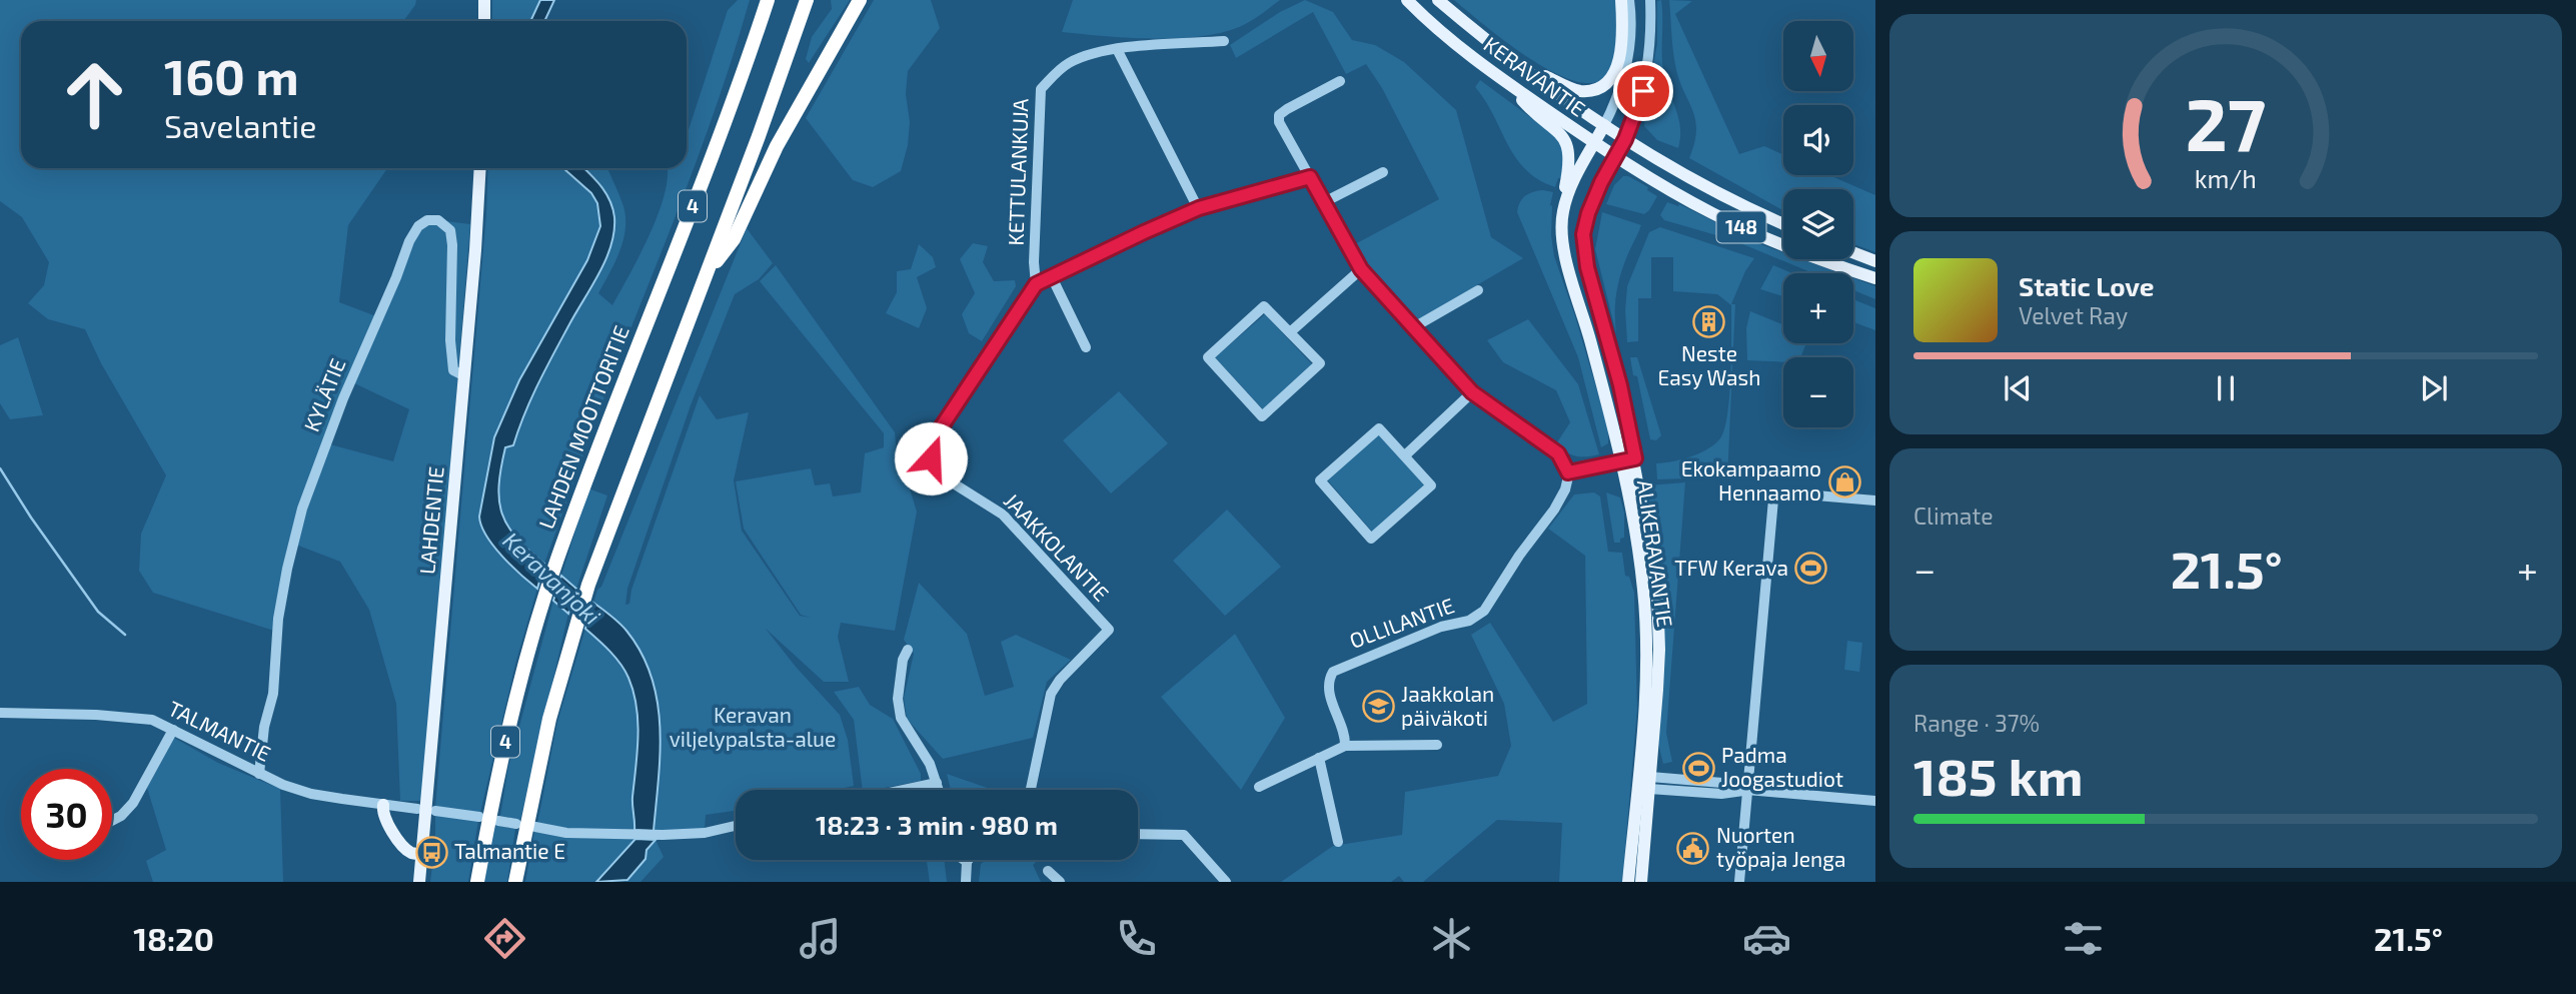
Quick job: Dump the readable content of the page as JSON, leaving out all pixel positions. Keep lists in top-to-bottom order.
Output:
{
  "streets": {
    "highway": ["4", "LAHDEN MOOTTORITIE"],
    "main road": [
      "KERAVANTIE",
      "148",
      "LAHDENTIE",
      "ALIKERAVANTIE"
    ],
    "street": [
      "KETTULANKUJA",
      "KYLÄTIE",
      "JAAKKOLANTIE",
      "OLLILANTIE",
      "TALMANTIE"
    ]
  },
  "crossings": [
    ["KERAVANTIE", "ALIKERAVANTIE"],
    ["KETTULANKUJA", "JAAKKOLANTIE"],
    ["KYLÄTIE", "LAHDENTIE"],
    ["KYLÄTIE", "TALMANTIE"]
  ],
  "water": ["Keravanjoki"],
  "parks": ["Keravan viljelypalsta-alue"],
  "places": {
    "building": ["Neste Easy Wash"],
    "shop": ["Ekokampaamo Hennaamo"],
    "sports": ["TFW Kerava", "Padma Joogastudiot"],
    "school or university": ["Jaakkolan päiväkoti"],
    "public building": ["Nuorten työpaja Jenga"],
    "bus stop": ["Talmantie E"]
  },
  "north": "bottom",
  "page": {
    "map_buttons": ["+", "−"],
    "turn": ["160 m", "Savelantie"],
    "song": ["Static Love", "Velvet Ray"],
    "tile": [
      "Climate",
      ["Range · 37%", "185 km"]
    ],
    "heat": ["−", "21.5°", "+"],
    "limit": "30",
    "trip": "18:23 · 3 min · 980 m",
    "tabs": ["18:20", "21.5°"],
    "gauge": ["27", "km/h"]
  }
}
